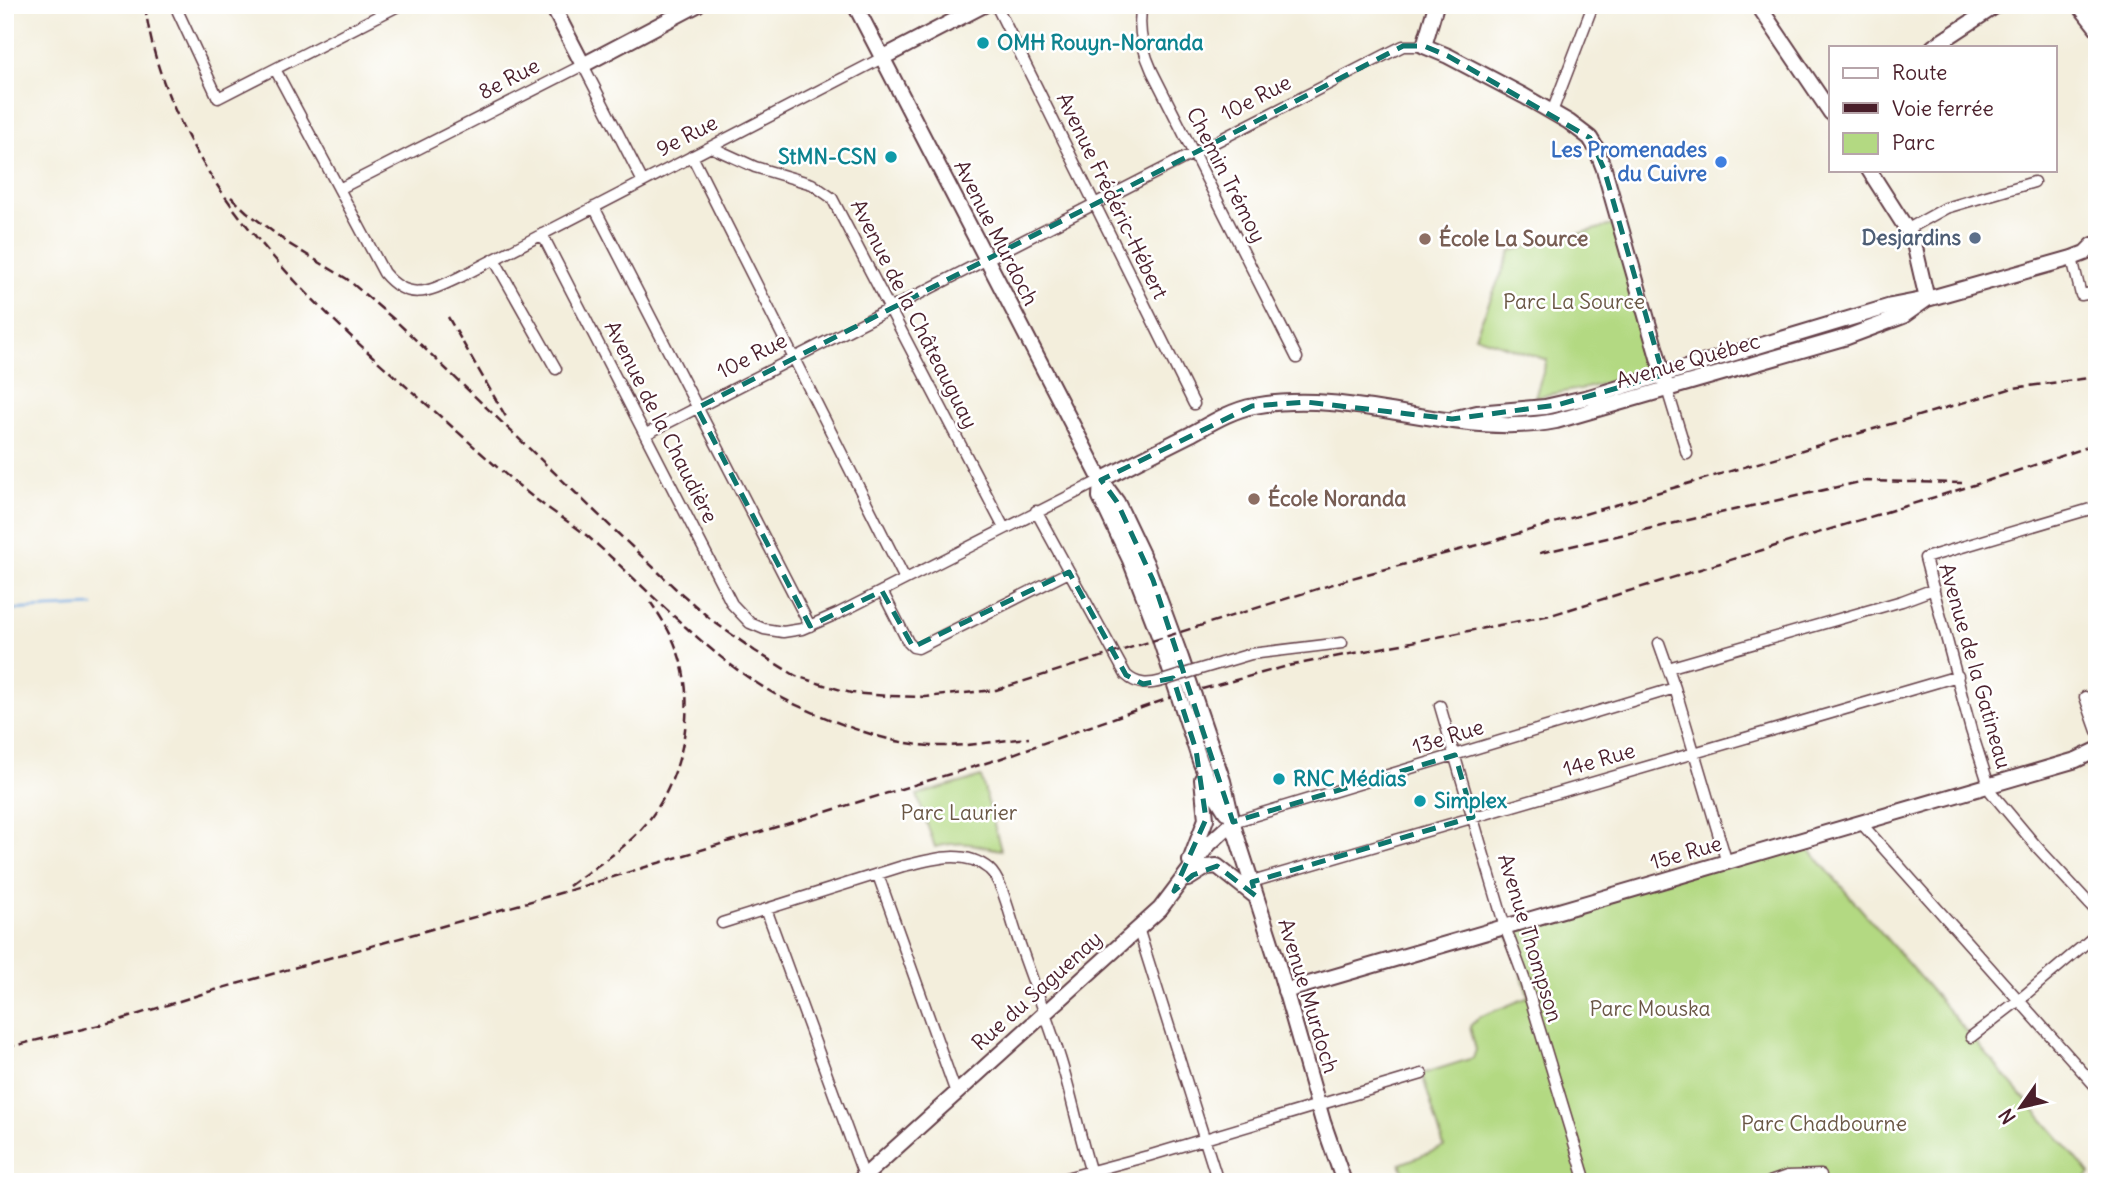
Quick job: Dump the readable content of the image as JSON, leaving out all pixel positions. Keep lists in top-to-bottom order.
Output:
{
  "streets": {
    "street": [
      "8e Rue",
      "10e Rue",
      "9e Rue",
      "Chemin Trémoy",
      "Avenue Frédéric-Hébert",
      "Avenue Murdoch",
      "Avenue de la Châteauguay",
      "Avenue Québec",
      "Avenue de la Chaudière",
      "Avenue de la Gatineau",
      "13e Rue",
      "14e Rue",
      "15e Rue",
      "Avenue Thompson",
      "Rue du Saguenay"
    ]
  },
  "crossings": [
    ["8e Rue", "9e Rue"],
    ["10e Rue", "Chemin Trémoy"],
    ["10e Rue", "Avenue Frédéric-Hébert"],
    ["10e Rue", "Avenue Murdoch"],
    ["10e Rue", "Avenue de la Châteauguay"],
    ["10e Rue", "Avenue de la Chaudière"],
    ["9e Rue", "Avenue Murdoch"],
    ["9e Rue", "Avenue de la Châteauguay"],
    ["9e Rue", "Avenue de la Chaudière"],
    ["Avenue Murdoch", "Avenue Québec"],
    ["Avenue Murdoch", "13e Rue"],
    ["Avenue Murdoch", "14e Rue"],
    ["Avenue Murdoch", "15e Rue"],
    ["Avenue Murdoch", "Rue du Saguenay"],
    ["Avenue de la Gatineau", "14e Rue"],
    ["Avenue de la Gatineau", "15e Rue"],
    ["13e Rue", "Avenue Thompson"],
    ["13e Rue", "Rue du Saguenay"],
    ["14e Rue", "Avenue Thompson"],
    ["15e Rue", "Avenue Thompson"]
  ],
  "parks": [
    "Parc La Source",
    "Parc Laurier",
    "Parc Mouska",
    "Parc Chadbourne"
  ],
  "places": [
    "OMH Rouyn-Noranda",
    "StMN-CSN",
    "Les Promenades du Cuivre",
    "Desjardins",
    "École La Source",
    "École Noranda",
    "RNC Médias",
    "Simplex"
  ],
  "legend": ["Route", "Voie ferrée", "Parc"],
  "north": "bottom left"
}
